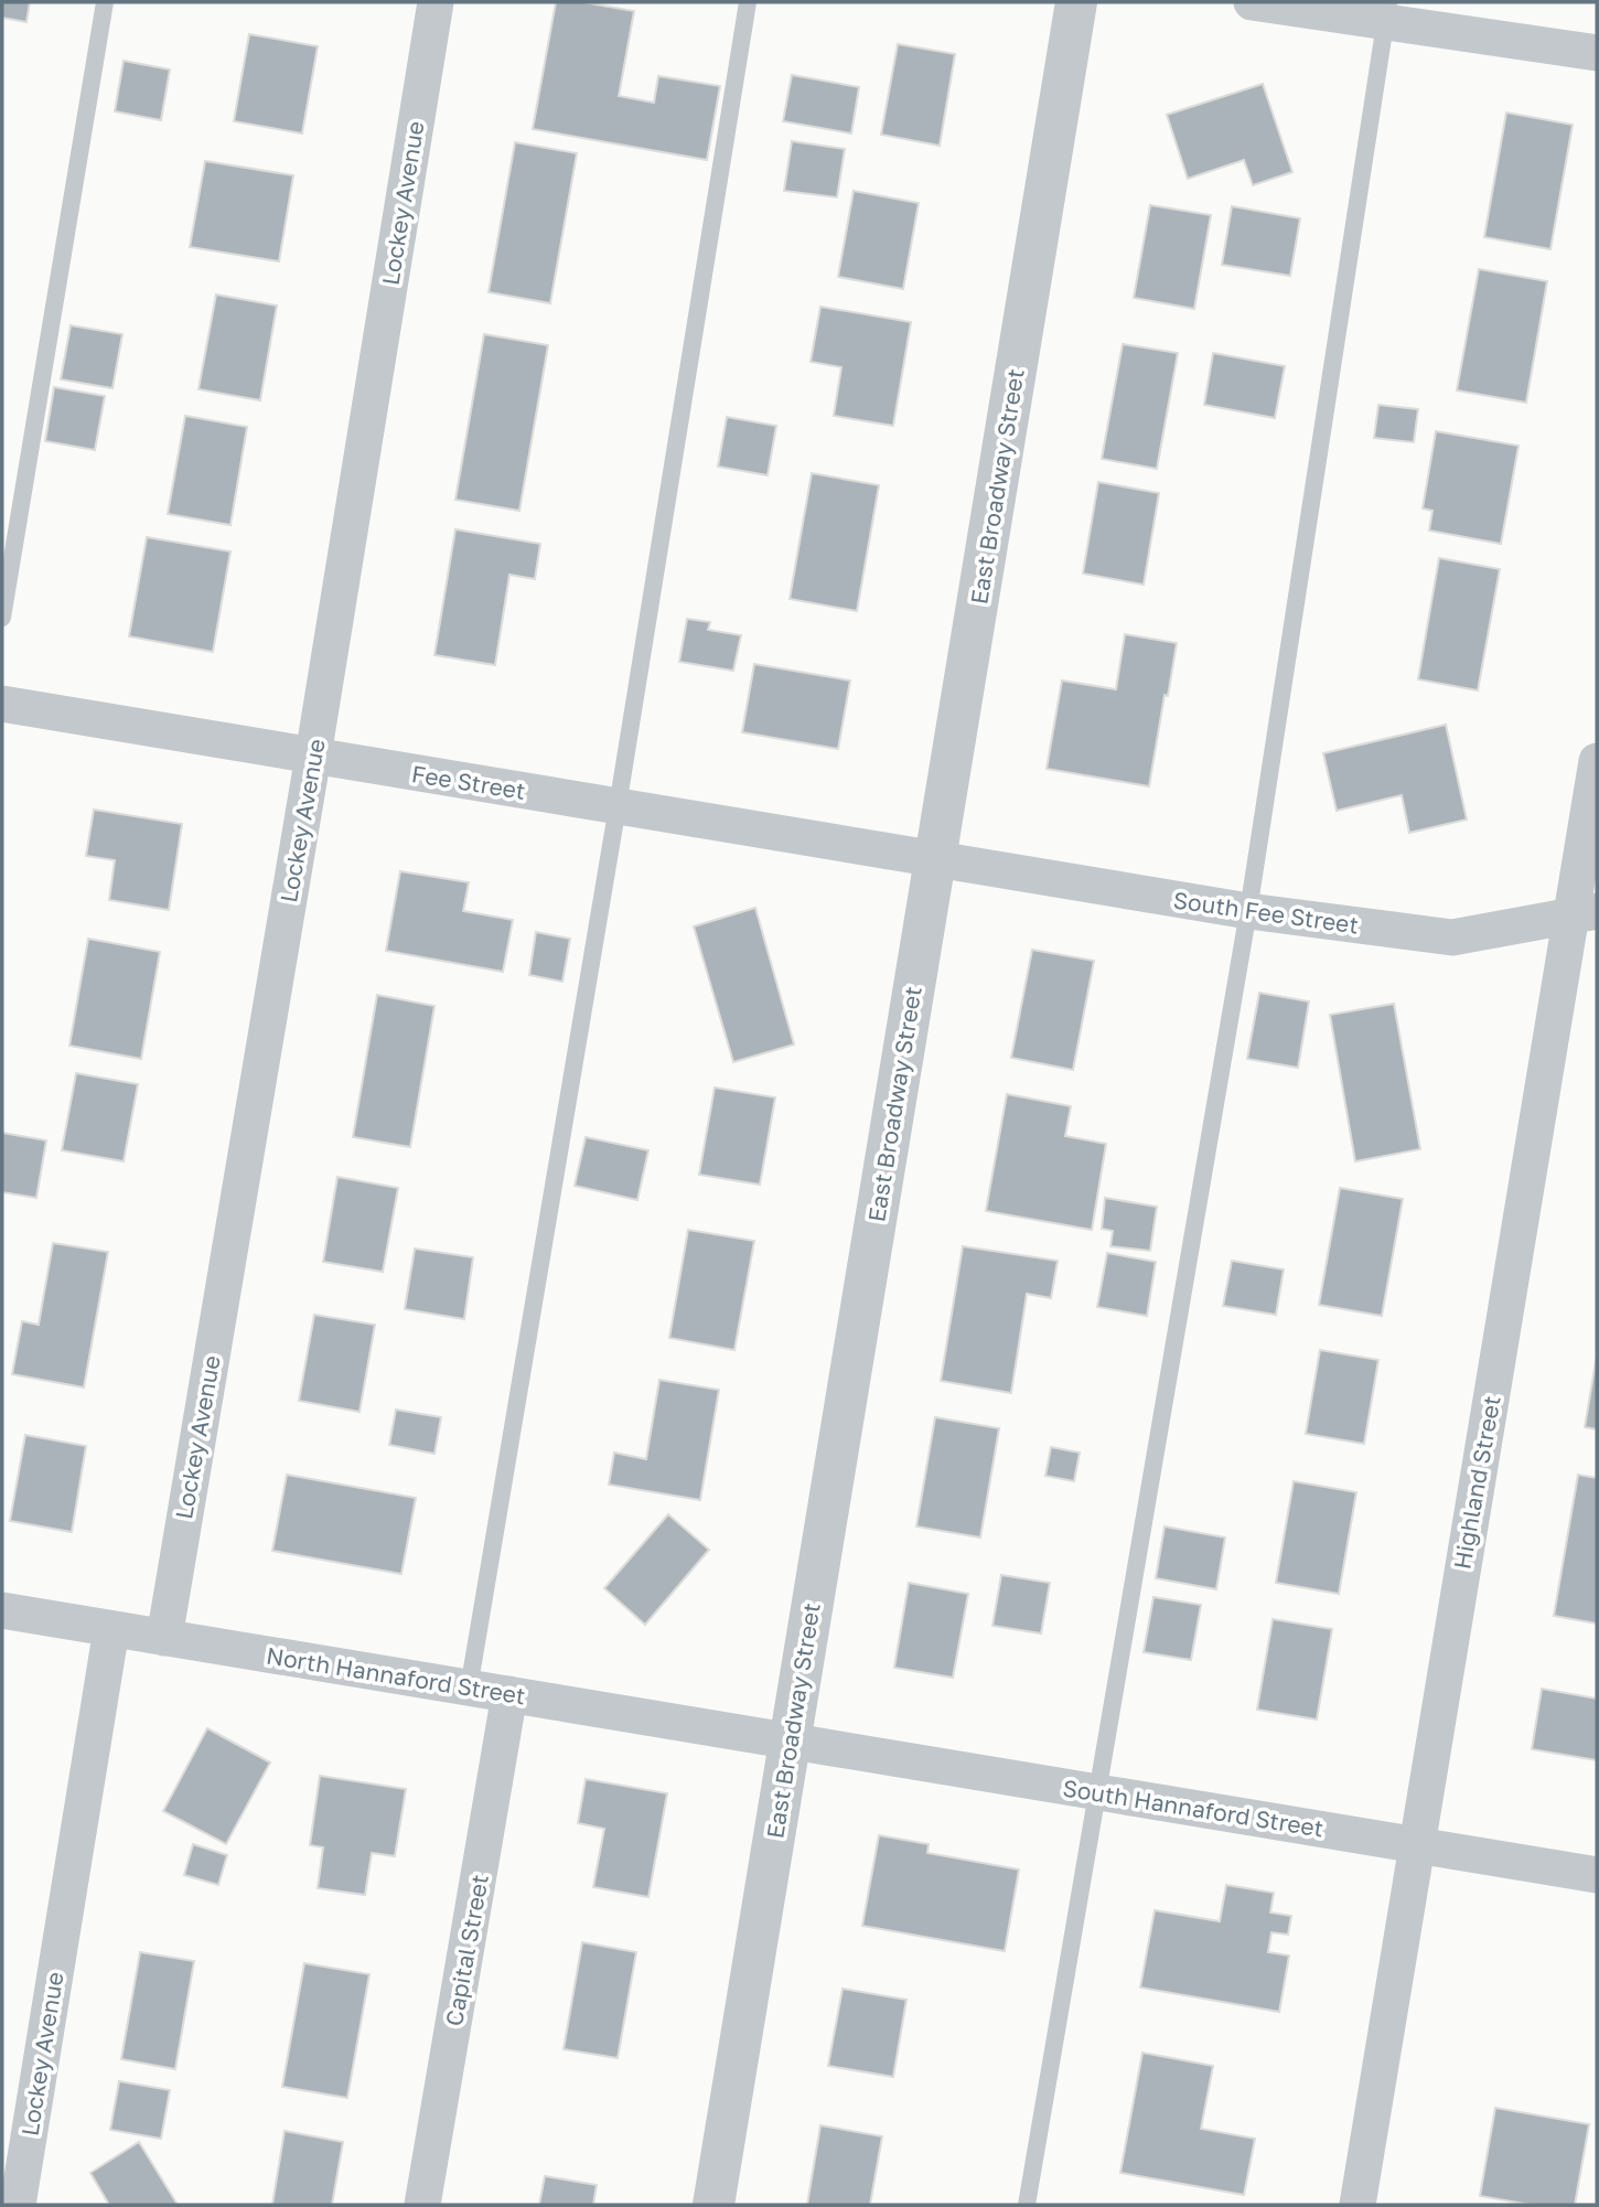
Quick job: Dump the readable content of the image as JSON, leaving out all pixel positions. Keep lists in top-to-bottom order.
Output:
{
  "streets": {
    "street": [
      "Lockey Avenue",
      "East Broadway Street",
      "Fee Street",
      "South Fee Street",
      "Highland Street",
      "North Hannaford Street",
      "South Hannaford Street",
      "Capital Street"
    ]
  },
  "crossings": [
    ["Lockey Avenue", "Fee Street"],
    ["Lockey Avenue", "North Hannaford Street"],
    ["East Broadway Street", "Fee Street"],
    ["East Broadway Street", "South Fee Street"],
    ["East Broadway Street", "North Hannaford Street"],
    ["East Broadway Street", "South Hannaford Street"],
    ["Fee Street", "South Fee Street"],
    ["South Fee Street", "Highland Street"],
    ["Highland Street", "South Hannaford Street"],
    ["North Hannaford Street", "South Hannaford Street"],
    ["North Hannaford Street", "Capital Street"]
  ]
}
